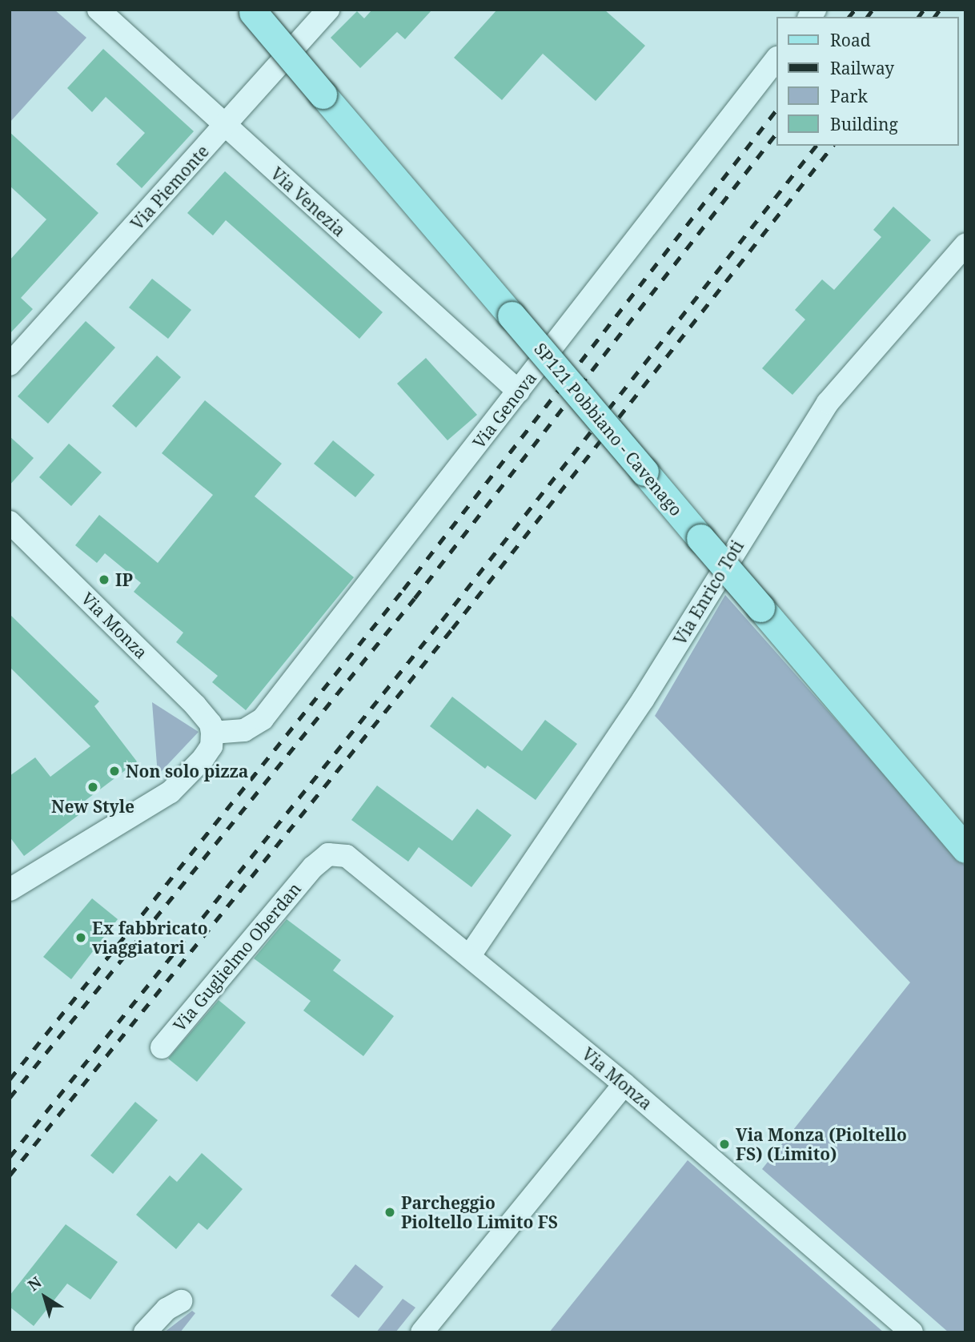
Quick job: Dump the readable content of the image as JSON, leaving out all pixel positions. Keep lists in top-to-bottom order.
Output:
{
  "streets": {
    "main road": ["SP121 Pobbiano - Cavenago"],
    "street": [
      "Via Piemonte",
      "Via Venezia",
      "Via Genova",
      "Via Enrico Toti",
      "Via Monza",
      "Via Guglielmo Oberdan"
    ]
  },
  "crossings": [
    ["Via Piemonte", "Via Venezia"],
    ["Via Venezia", "Via Genova"],
    ["Via Genova", "Via Monza"],
    ["Via Enrico Toti", "Via Monza"],
    ["Via Monza", "Via Guglielmo Oberdan"]
  ],
  "places": [
    "IP",
    "Non solo pizza",
    "New Style",
    "Ex fabbricato viaggiatori",
    "Via Monza (Pioltello FS) (Limito)",
    "Parcheggio Pioltello Limito FS"
  ],
  "legend": [
    "Road",
    "Railway",
    "Park",
    "Building"
  ],
  "north": "top left"
}
